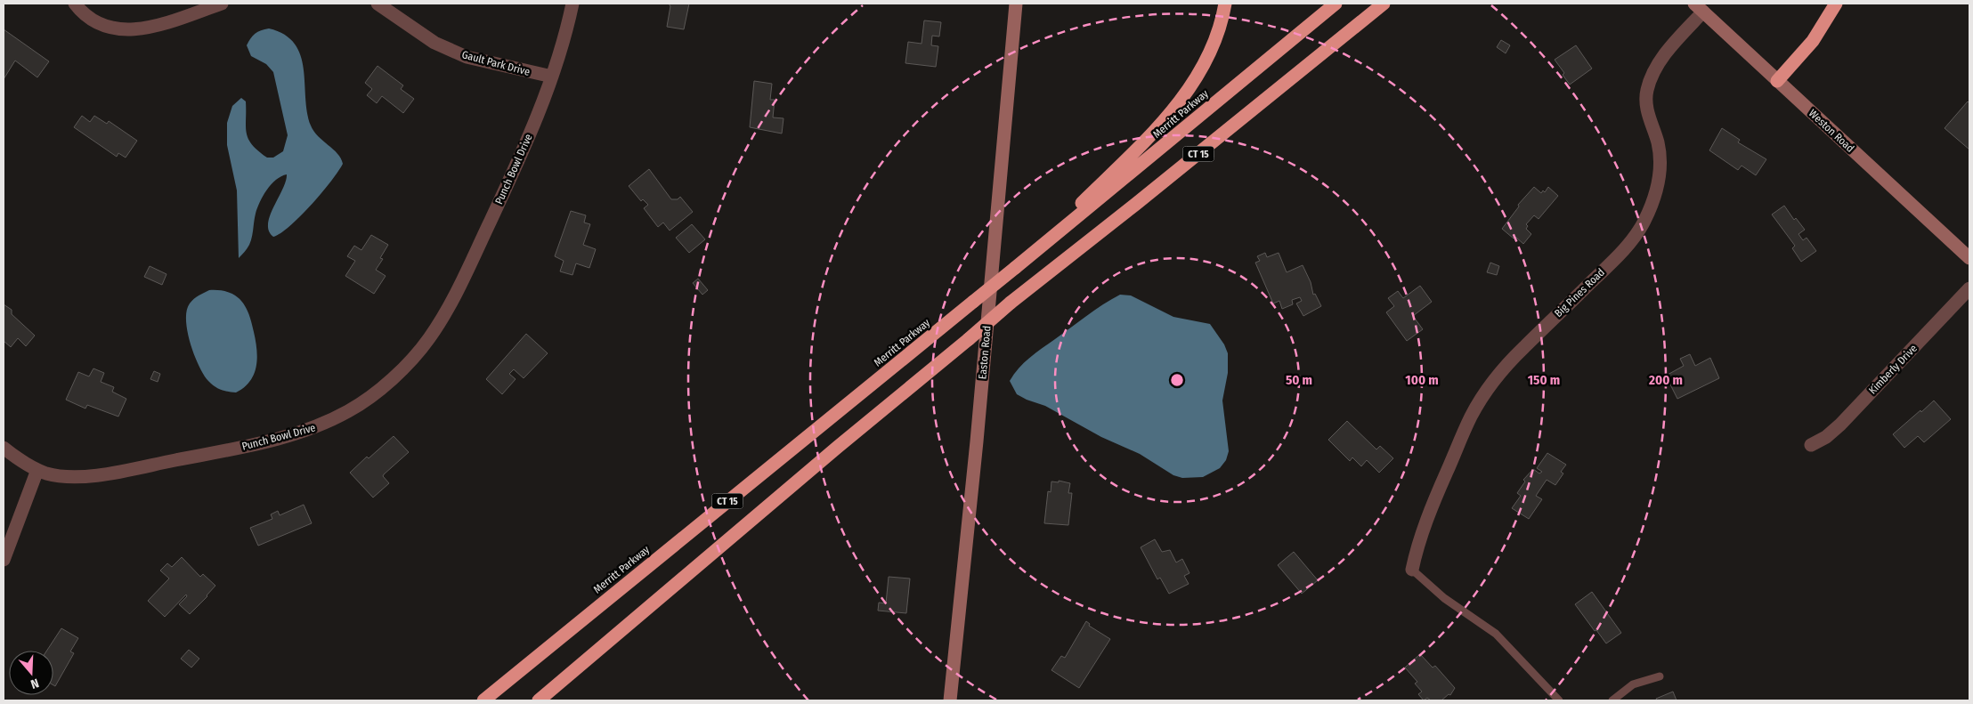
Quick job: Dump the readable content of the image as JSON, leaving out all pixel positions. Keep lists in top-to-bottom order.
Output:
{
  "streets": {
    "highway": ["Merritt Parkway", "CT 15"],
    "main road": ["Weston Road", "Easton Road"],
    "street": [
      "Gault Park Drive",
      "Punch Bowl Drive",
      "Big Pines Road",
      "Kimberly Drive"
    ]
  },
  "crossings": [
    ["Gault Park Drive", "Punch Bowl Drive"],
    ["Weston Road", "Big Pines Road"]
  ],
  "north": "bottom",
  "rings": [
    "50 m",
    "100 m",
    "150 m",
    "200 m"
  ]
}
